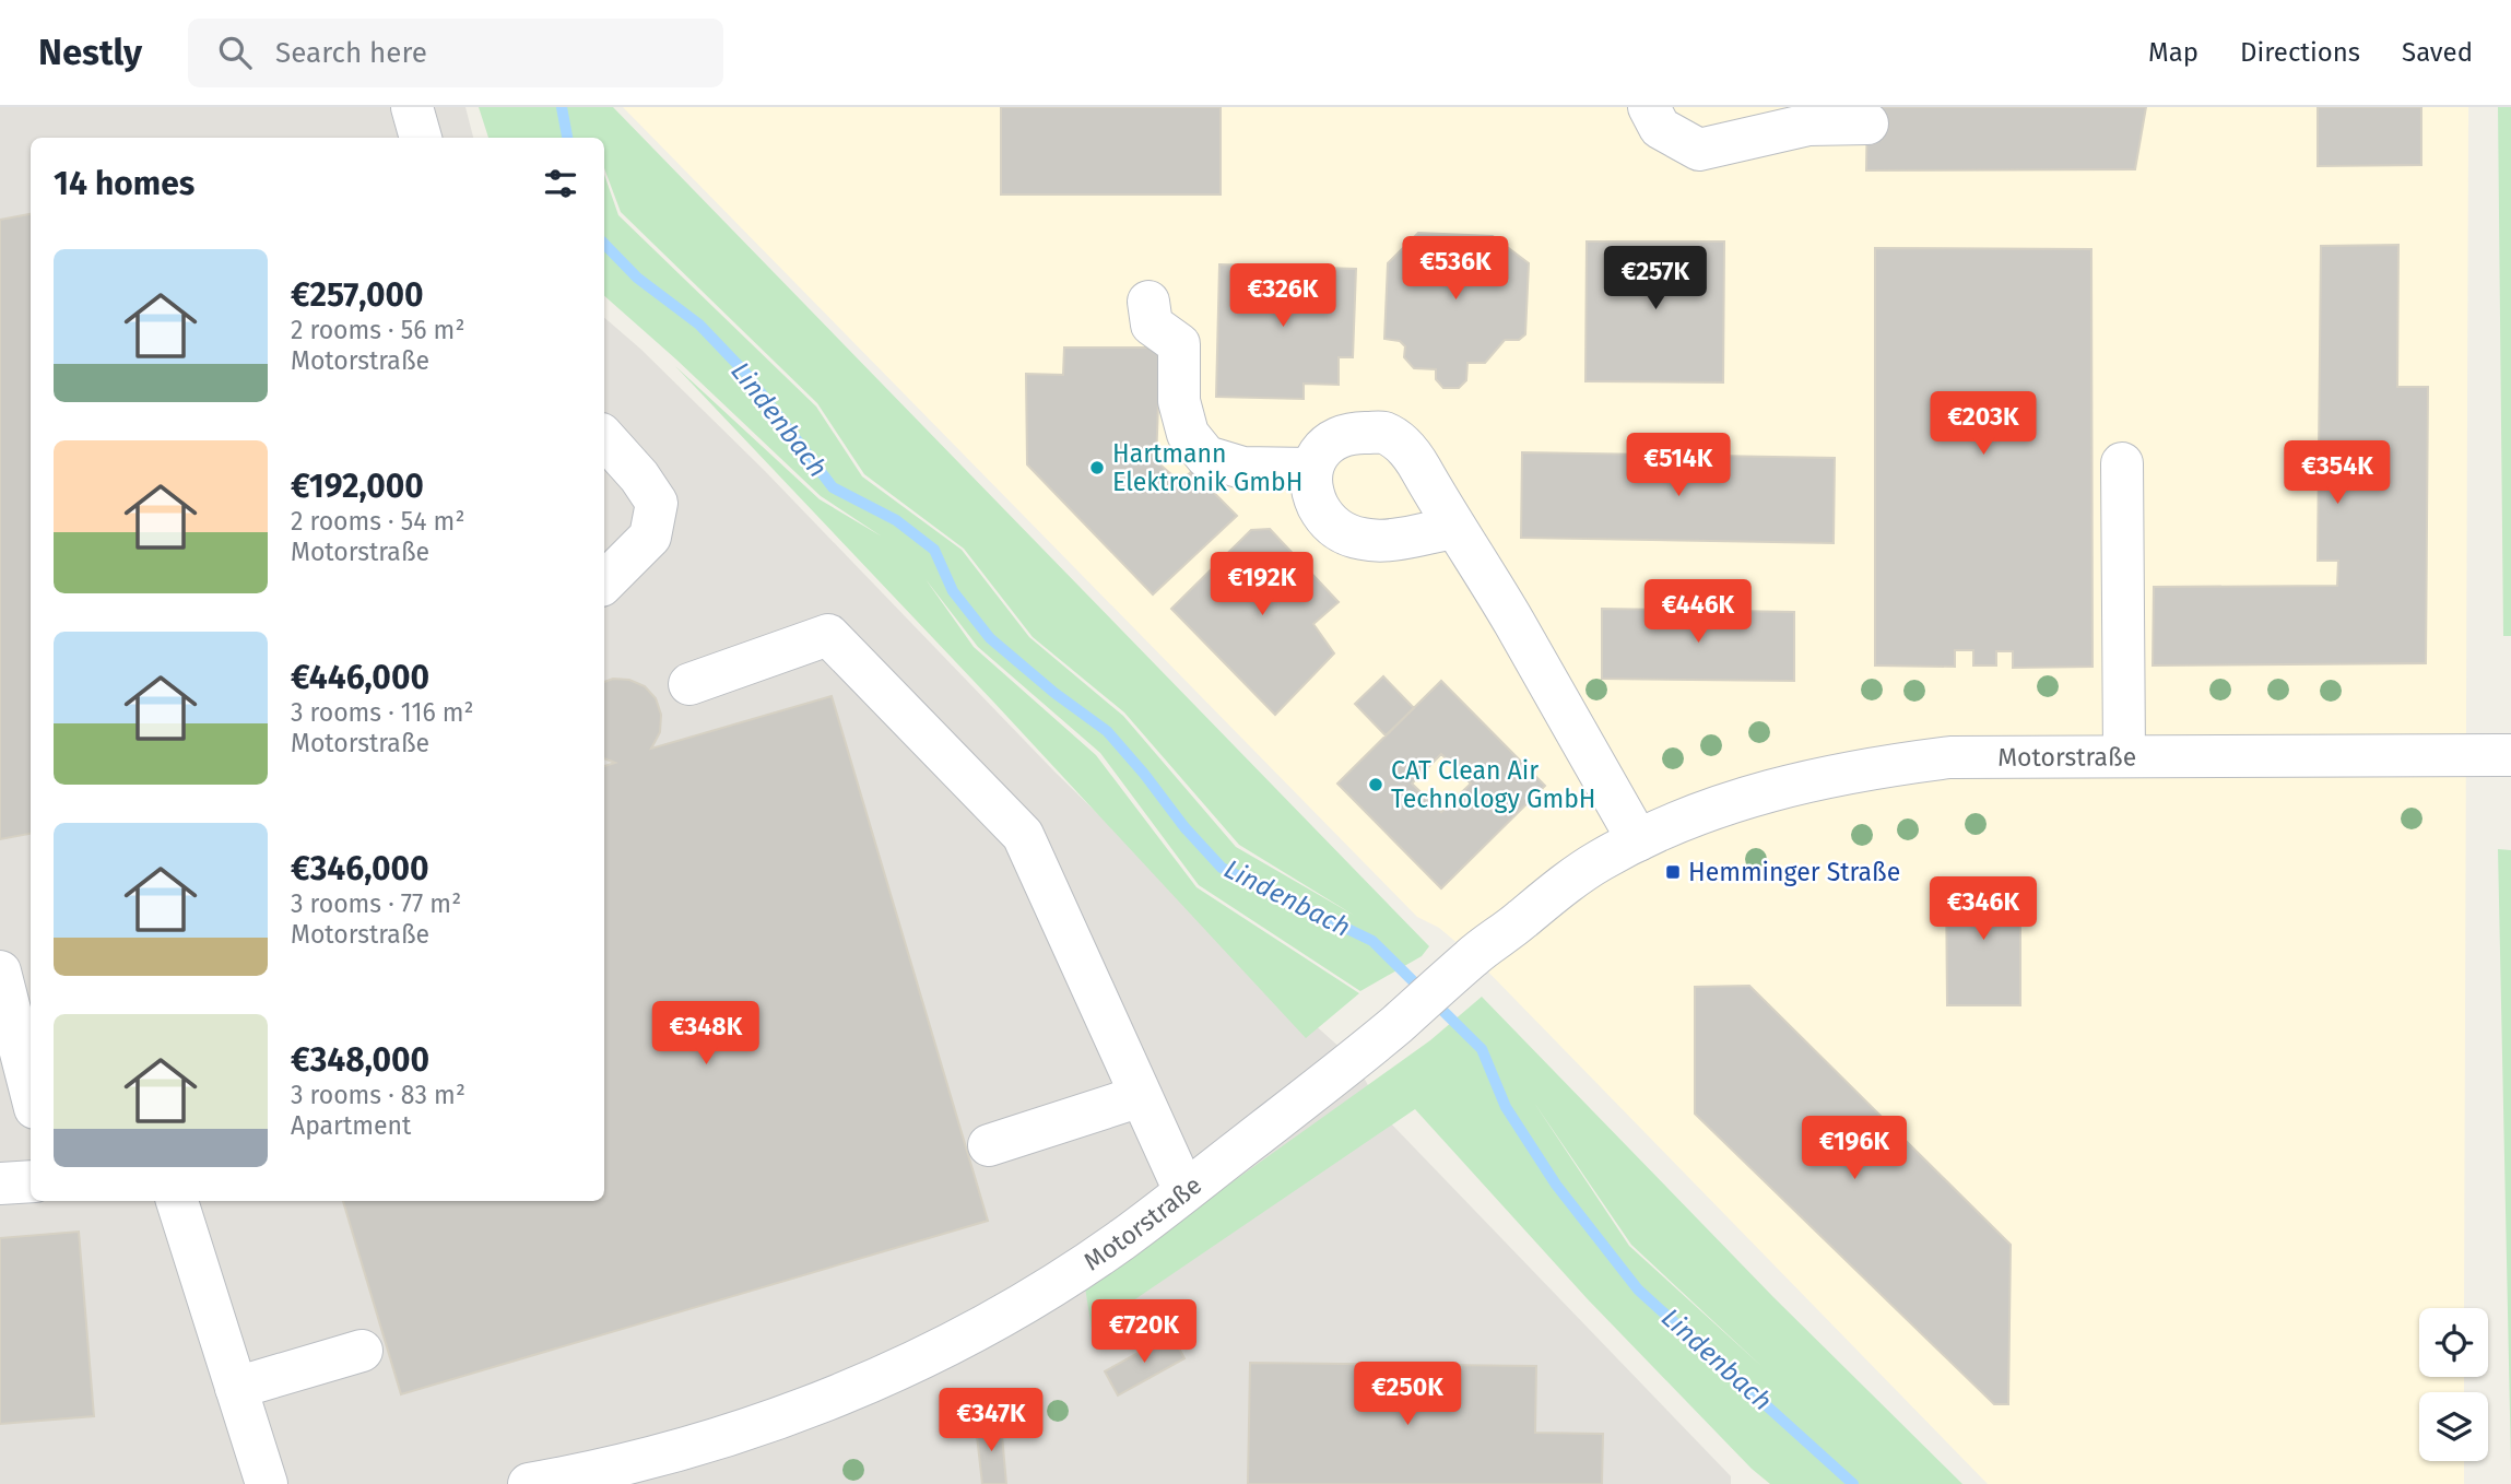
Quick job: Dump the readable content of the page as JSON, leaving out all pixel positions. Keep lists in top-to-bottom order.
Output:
{
  "streets": {
    "street": ["Motorstraße"]
  },
  "water": ["Lindenbach"],
  "places": {
    "other": ["Hartmann Elektronik GmbH", "CAT Clean Air Technology GmbH"],
    "transit": ["Hemminger Straße"]
  },
  "page": {
    "header": "Nestly",
    "search": "Search here",
    "nav": ["Map", "Directions", "Saved"],
    "heading": "14 homes",
    "list": [
      {
        "name": "€257,000",
        "note": "2 rooms · 56 m² · Motorstraße"
      },
      {
        "name": "€192,000",
        "note": "2 rooms · 54 m² · Motorstraße"
      },
      {
        "name": "€446,000",
        "note": "3 rooms · 116 m² · Motorstraße"
      },
      {
        "name": "€346,000",
        "note": "3 rooms · 77 m² · Motorstraße"
      },
      {
        "name": "€348,000",
        "note": "3 rooms · 83 m² · Apartment"
      }
    ],
    "price": [
      "€536K",
      "€257K",
      "€326K",
      "€203K",
      "€514K",
      "€354K",
      "€192K",
      "€446K",
      "€346K",
      "€348K",
      "€196K",
      "€720K",
      "€250K",
      "€347K"
    ]
  }
}
